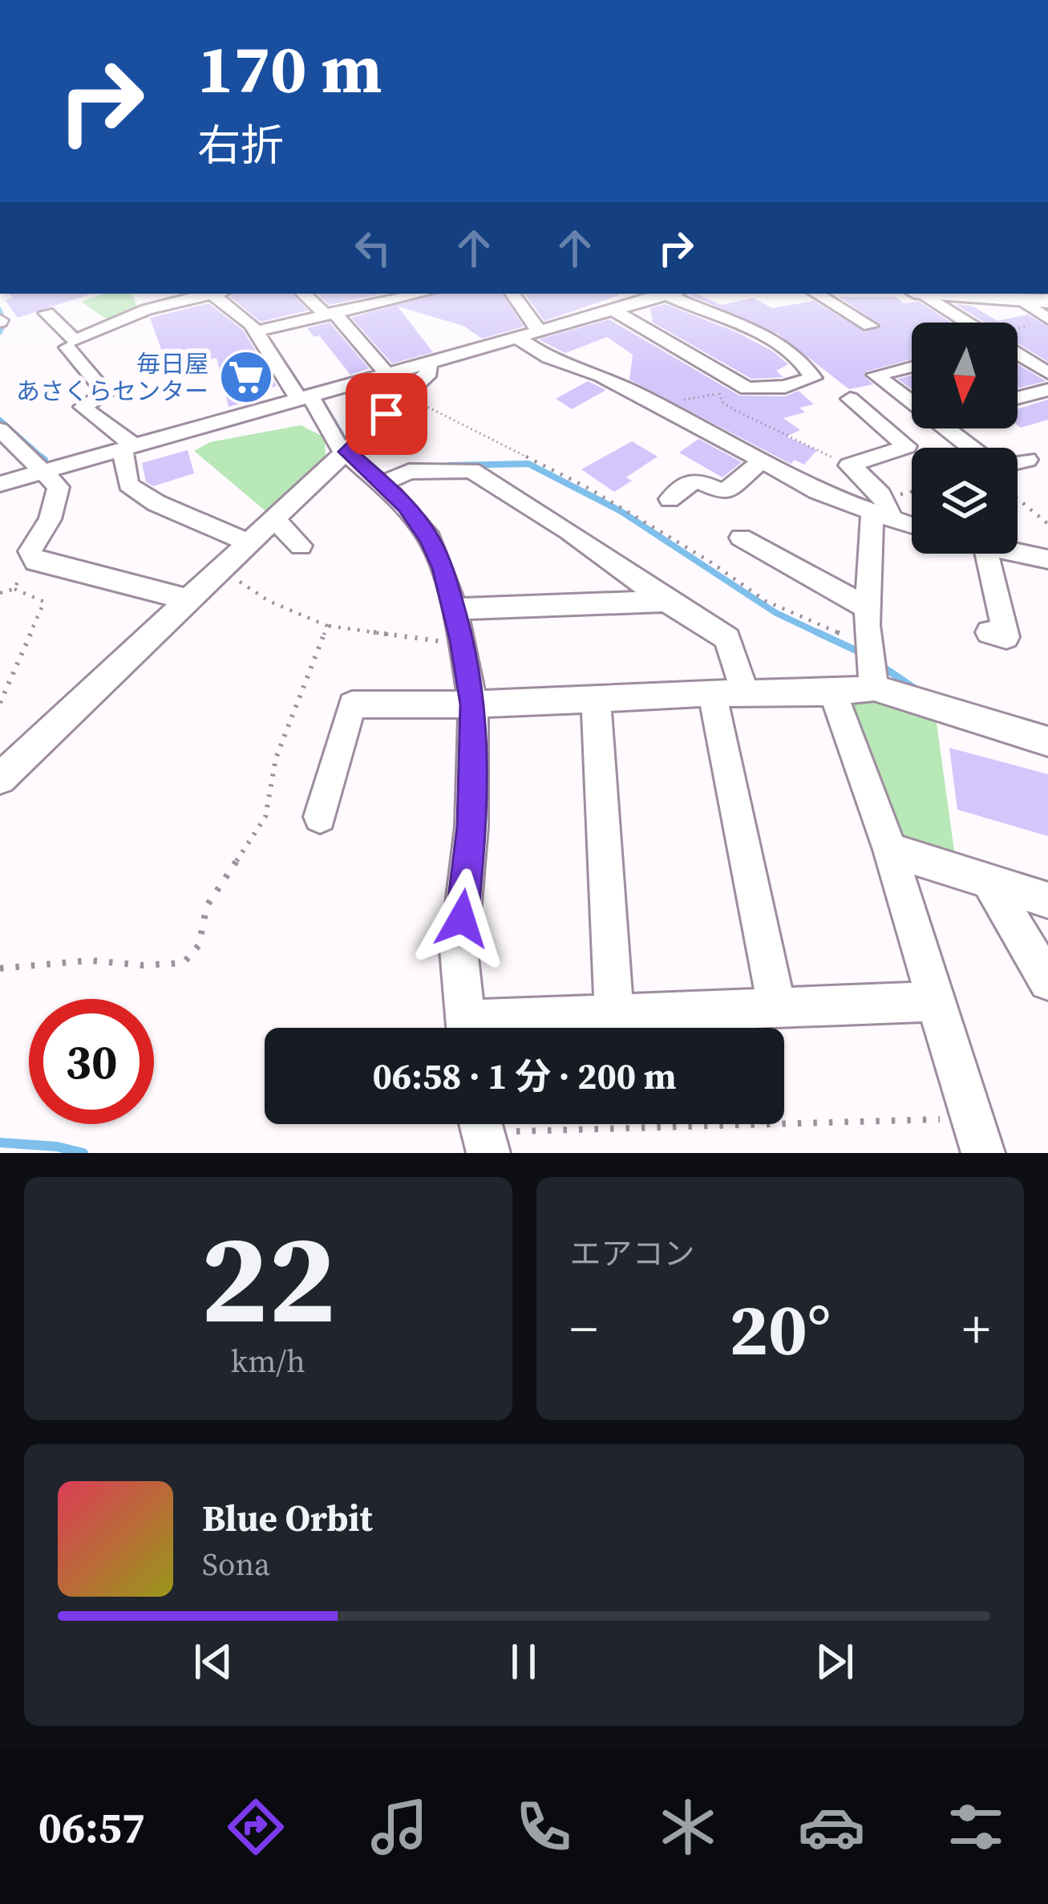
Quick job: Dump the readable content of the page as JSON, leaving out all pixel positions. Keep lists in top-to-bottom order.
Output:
{
  "places": {
    "supermarket": ["毎日屋 あさくらセンター"]
  },
  "north": "bottom",
  "page": {
    "turn": ["170 m", "右折"],
    "limit": "30",
    "trip": "06:58 · 1 分 · 200 m",
    "tile": [
      ["22", "km/h"],
      "エアコン"
    ],
    "heat": ["−", "20°", "+"],
    "song": ["Blue Orbit", "Sona"],
    "tabs": "06:57"
  }
}
